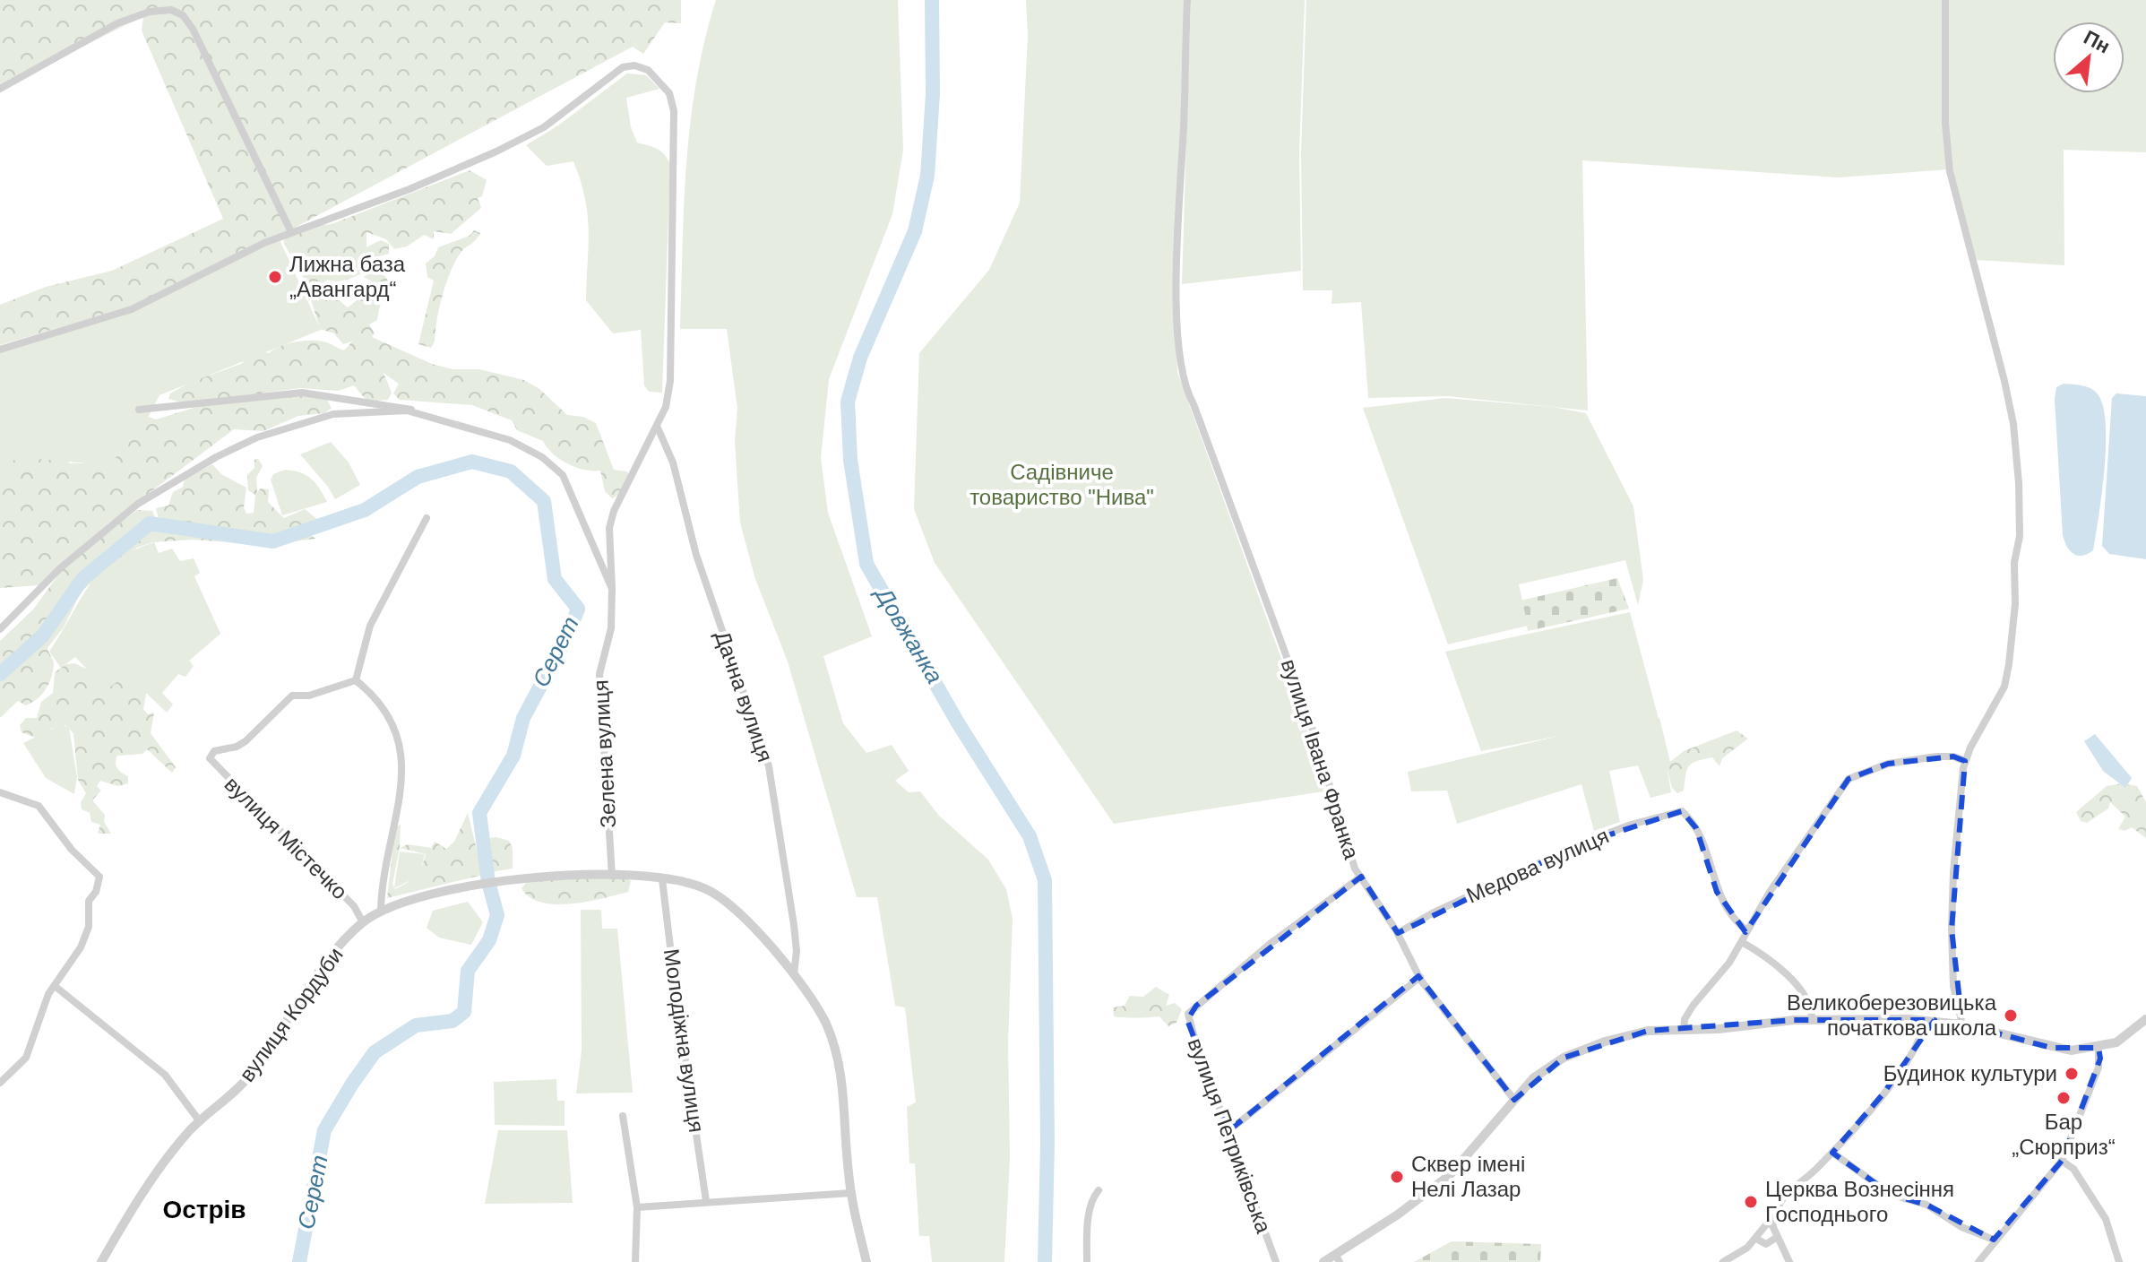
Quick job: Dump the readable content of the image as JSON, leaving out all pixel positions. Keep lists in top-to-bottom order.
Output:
{
  "streets": {
    "street": [
      "Дачна вулиця",
      "Зелена вулиця",
      "вулиця Івана Франка",
      "вулиця Містечко",
      "Медова вулиця",
      "вулиця Кордуби",
      "Молодіжна вулиця",
      "вулиця Петриківська"
    ]
  },
  "crossings": [
    ["Дачна вулиця", "вулиця Кордуби"],
    ["Зелена вулиця", "вулиця Кордуби"],
    ["вулиця Івана Франка", "Медова вулиця"],
    ["вулиця Івана Франка", "вулиця Петриківська"],
    ["вулиця Містечко", "вулиця Кордуби"],
    ["вулиця Кордуби", "Молодіжна вулиця"]
  ],
  "districts": ["Острів"],
  "water": ["Довжанка", "Серет"],
  "parks": ["Садівниче товариство \"Нива\""],
  "places": [
    "Лижна база „Авангард“",
    "Великоберезовицька початкова школа",
    "Будинок культури",
    "Бар „Сюрприз“",
    "Сквер імені Нелі Лазар",
    "Церква Вознесіння Господнього"
  ],
  "north": "top right"
}
